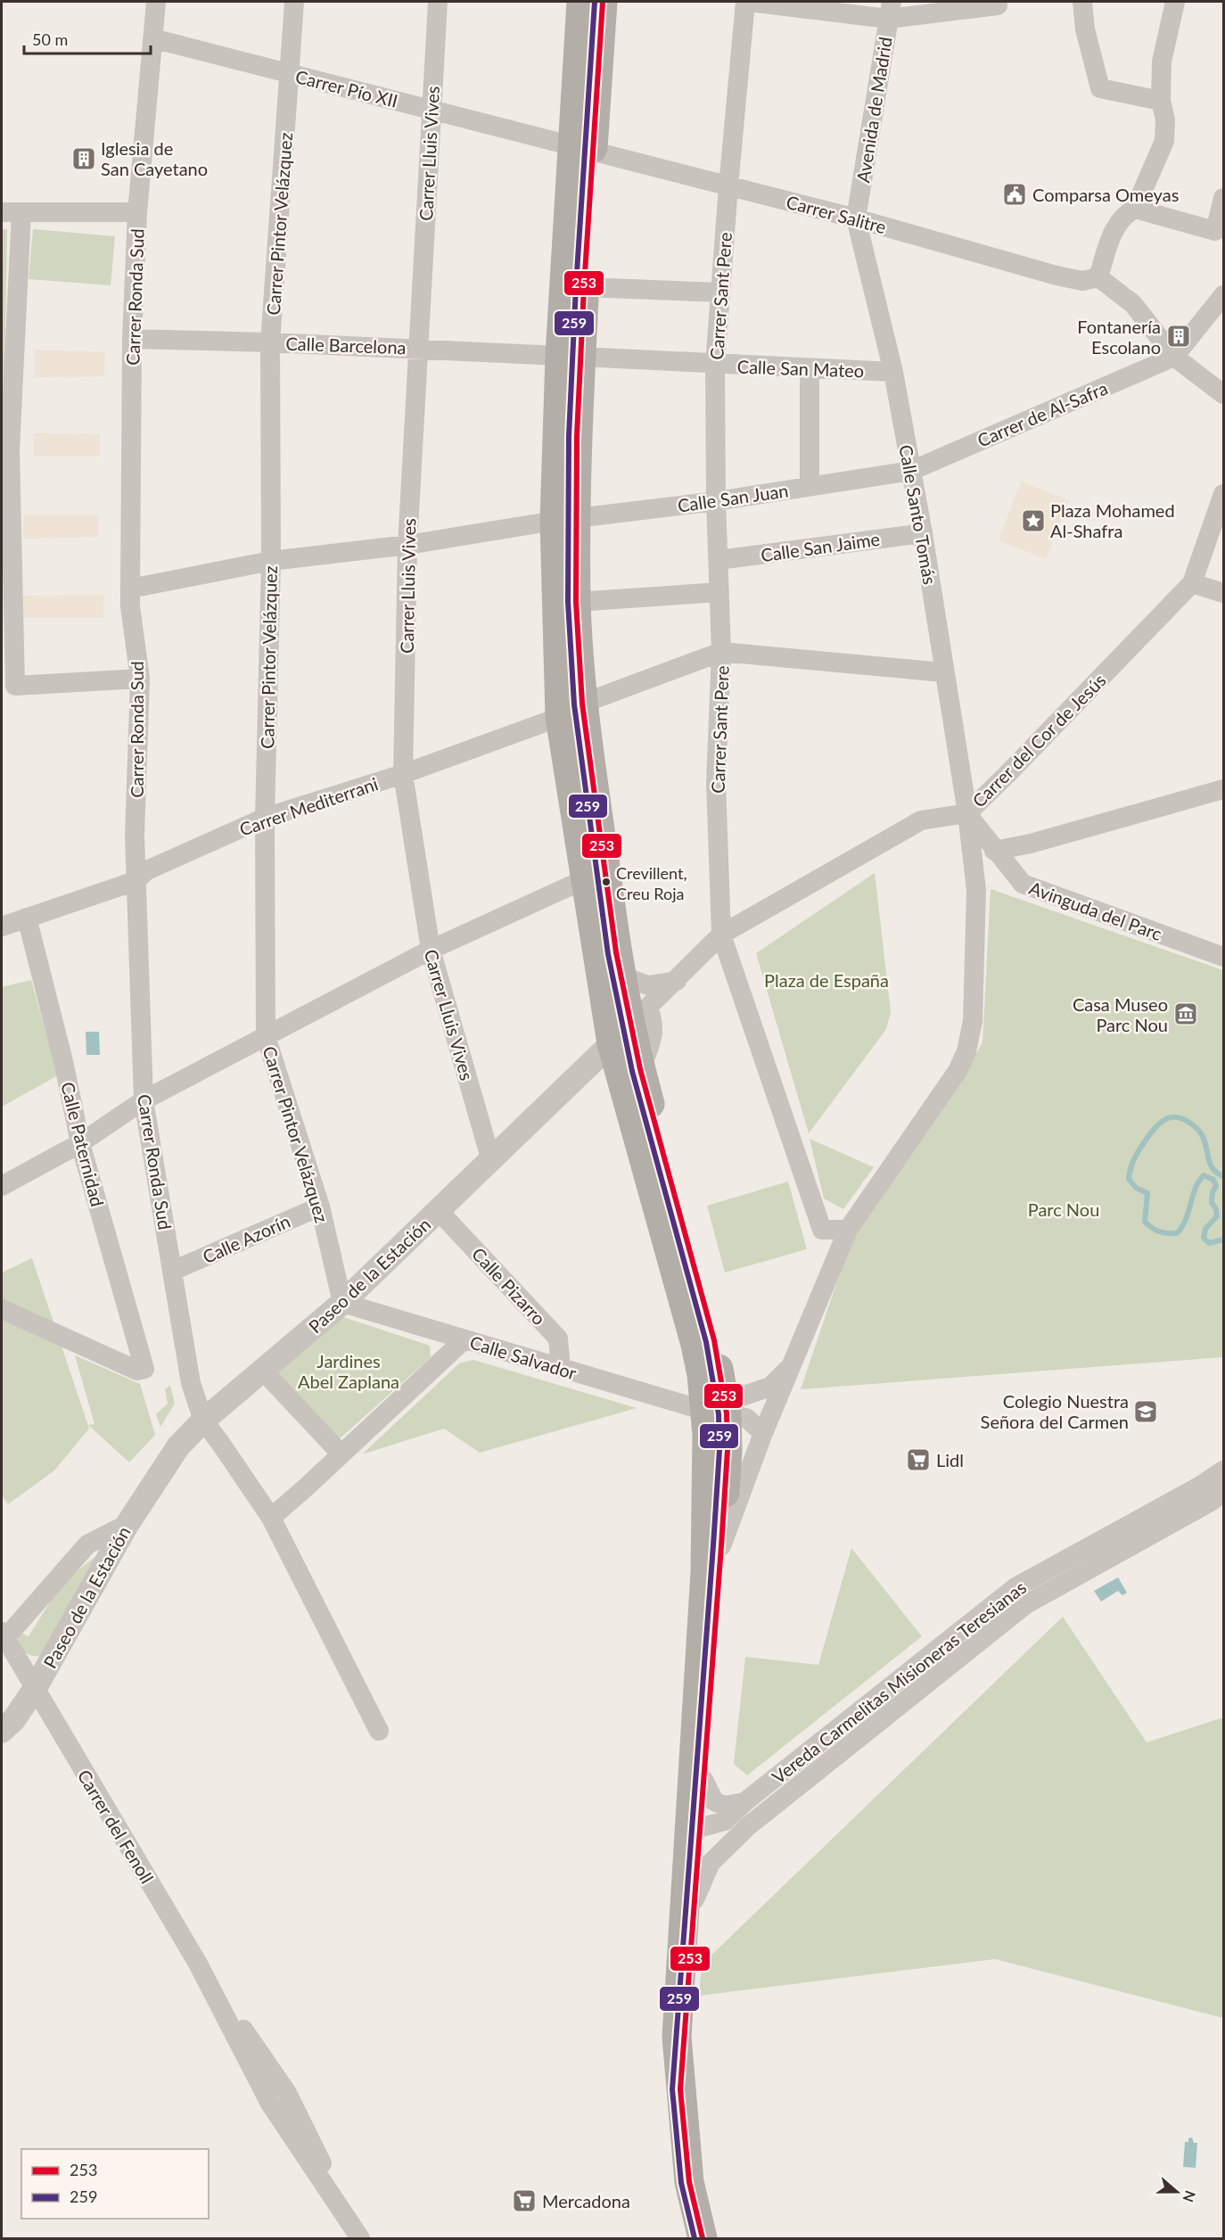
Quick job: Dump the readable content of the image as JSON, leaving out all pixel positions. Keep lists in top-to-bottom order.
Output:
{
  "streets": {
    "street": [
      "Carrer Pío XII",
      "Avenida de Madrid",
      "Carrer Lluis Vives",
      "Carrer Salitre",
      "Carrer Pintor Velázquez",
      "Carrer Sant Pere",
      "Carrer Ronda Sud",
      "Calle Barcelona",
      "Calle San Mateo",
      "Carrer de Al-Safra",
      "Calle San Juan",
      "Calle Santo Tomás",
      "Calle San Jaime",
      "Carrer del Cor de Jesús",
      "Carrer Mediterrani",
      "Avinguda del Parc",
      "Calle Paternidad",
      "Calle Azorín",
      "Paseo de la Estación",
      "Calle Pizarro",
      "Calle Salvador",
      "Vereda Carmelitas Misioneras Teresianas",
      "Carrer del Fenoll"
    ]
  },
  "crossings": [
    ["Carrer Pío XII", "Carrer Lluis Vives"],
    ["Carrer Pío XII", "Carrer Salitre"],
    ["Carrer Pío XII", "Carrer Pintor Velázquez"],
    ["Carrer Pío XII", "Carrer Ronda Sud"],
    ["Avenida de Madrid", "Carrer Salitre"],
    ["Avenida de Madrid", "Calle Santo Tomás"],
    ["Carrer Lluis Vives", "Calle Barcelona"],
    ["Carrer Lluis Vives", "Calle San Juan"],
    ["Carrer Lluis Vives", "Carrer Mediterrani"],
    ["Carrer Lluis Vives", "Paseo de la Estación"],
    ["Carrer Salitre", "Carrer Sant Pere"],
    ["Carrer Salitre", "Calle Santo Tomás"],
    ["Carrer Pintor Velázquez", "Calle Barcelona"],
    ["Carrer Pintor Velázquez", "Calle San Juan"],
    ["Carrer Pintor Velázquez", "Carrer Mediterrani"],
    ["Carrer Pintor Velázquez", "Calle Azorín"],
    ["Carrer Pintor Velázquez", "Paseo de la Estación"],
    ["Carrer Pintor Velázquez", "Calle Salvador"],
    ["Carrer Sant Pere", "Calle San Mateo"],
    ["Carrer Sant Pere", "Calle San Juan"],
    ["Carrer Sant Pere", "Calle Santo Tomás"],
    ["Carrer Sant Pere", "Calle San Jaime"],
    ["Carrer Sant Pere", "Carrer del Cor de Jesús"],
    ["Carrer Sant Pere", "Carrer Mediterrani"],
    ["Carrer Ronda Sud", "Calle Barcelona"],
    ["Carrer Ronda Sud", "Calle San Juan"],
    ["Carrer Ronda Sud", "Carrer Mediterrani"],
    ["Carrer Ronda Sud", "Calle Azorín"],
    ["Carrer Ronda Sud", "Paseo de la Estación"],
    ["Calle Barcelona", "Calle San Mateo"],
    ["Calle San Mateo", "Calle Santo Tomás"],
    ["Carrer de Al-Safra", "Calle San Juan"],
    ["Carrer de Al-Safra", "Calle Santo Tomás"],
    ["Calle San Juan", "Calle Santo Tomás"],
    ["Calle Santo Tomás", "Calle San Jaime"],
    ["Calle Santo Tomás", "Carrer del Cor de Jesús"],
    ["Calle Santo Tomás", "Avinguda del Parc"],
    ["Calle Santo Tomás", "Calle Salvador"],
    ["Carrer del Cor de Jesús", "Avinguda del Parc"],
    ["Carrer del Cor de Jesús", "Paseo de la Estación"],
    ["Carrer Mediterrani", "Calle Paternidad"],
    ["Paseo de la Estación", "Calle Pizarro"],
    ["Paseo de la Estación", "Calle Salvador"],
    ["Paseo de la Estación", "Carrer del Fenoll"],
    ["Calle Pizarro", "Calle Salvador"]
  ],
  "parks": ["Plaza de España", "Parc Nou", "Jardines Abel Zaplana"],
  "places": {
    "building": ["Iglesia de San Cayetano", "Fontanería Escolano"],
    "public building": ["Comparsa Omeyas"],
    "place": ["Plaza Mohamed Al-Shafra"],
    "other": ["Crevillent, Creu Roja"],
    "museum": ["Casa Museo Parc Nou"],
    "school or university": ["Colegio Nuestra Señora del Carmen"],
    "supermarket": ["Lidl", "Mercadona"]
  },
  "lines": ["transit line 253", "transit line 259"],
  "legend": ["253", "259"],
  "scale_bar": "50 m",
  "north": "right"
}
